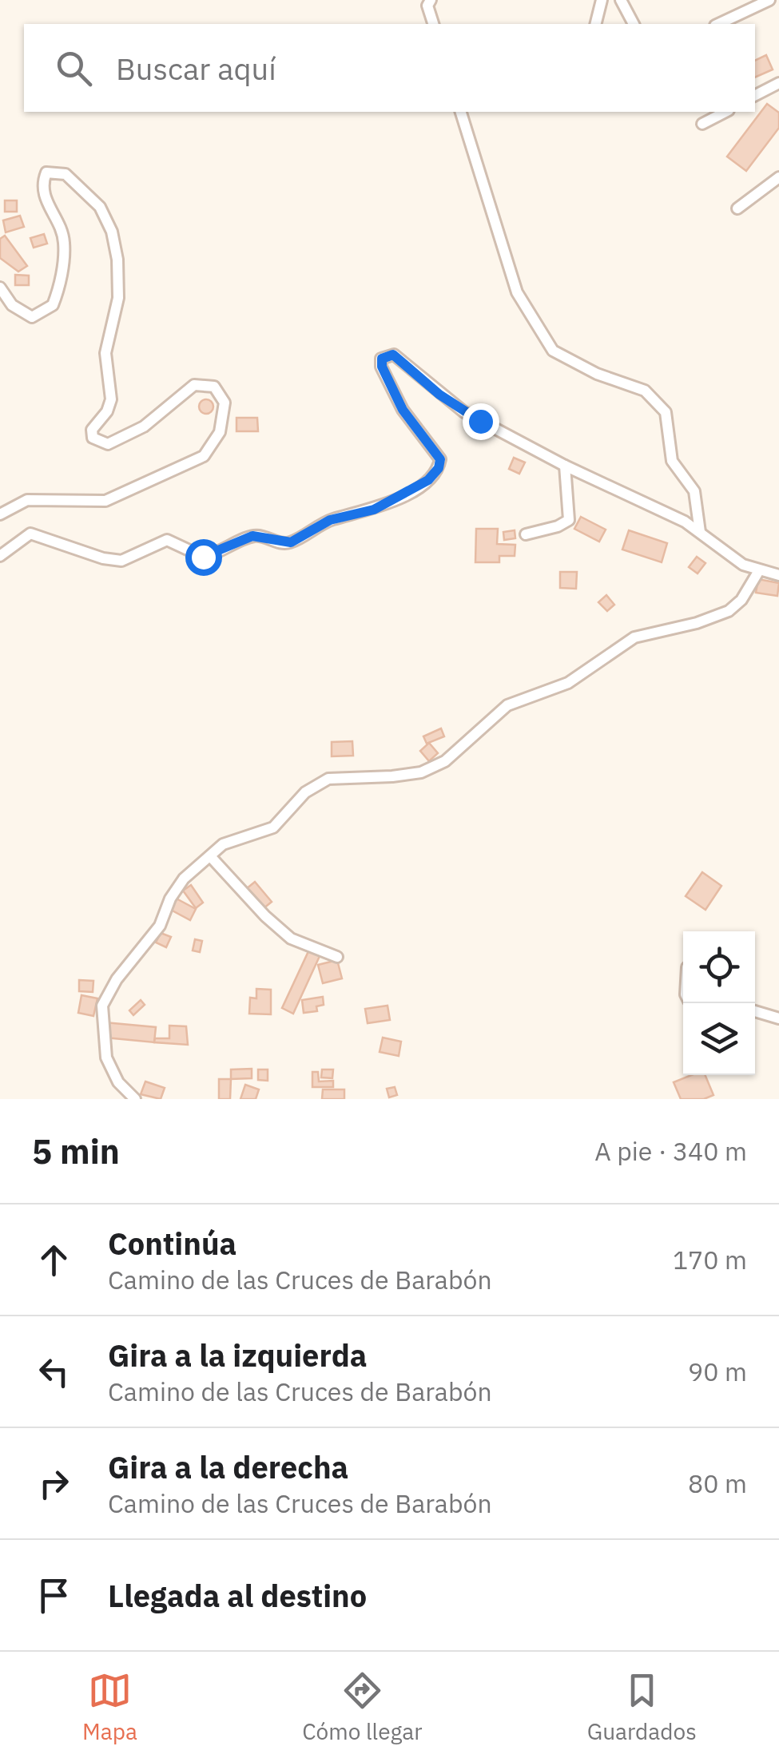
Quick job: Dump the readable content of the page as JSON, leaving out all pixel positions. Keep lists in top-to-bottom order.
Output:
{
  "page": {
    "search": "Buscar aquí",
    "heading": ["5 min", "A pie · 340 m"],
    "list": [
      ["Continúa", "Camino de las Cruces de Barabón", "170 m"],
      ["Gira a la izquierda", "Camino de las Cruces de Barabón", "90 m"],
      ["Gira a la derecha", "Camino de las Cruces de Barabón", "80 m"],
      "Llegada al destino"
    ],
    "nav": ["Mapa", "Cómo llegar", "Guardados"]
  }
}
